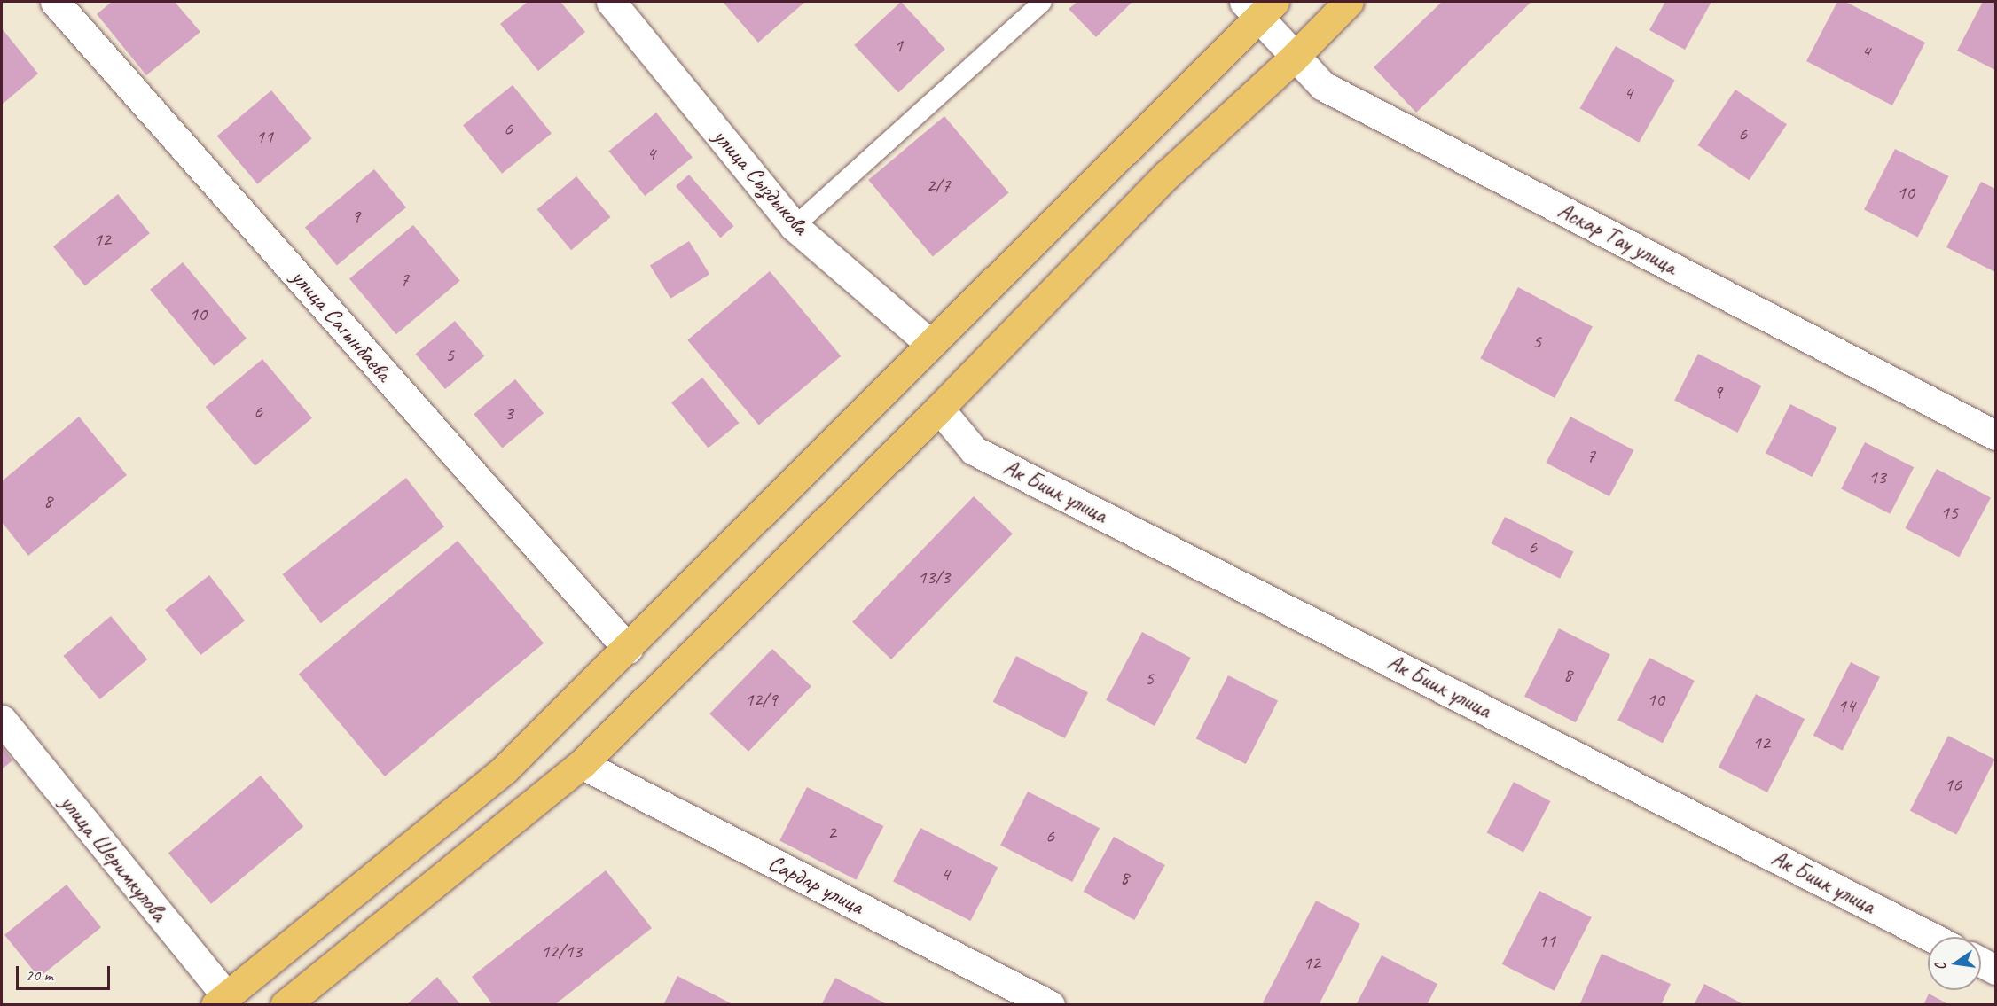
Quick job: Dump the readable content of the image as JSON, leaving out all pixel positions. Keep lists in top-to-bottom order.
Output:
{
  "streets": {
    "street": [
      "улица Сыздыкова",
      "Аскар Тау улица",
      "улица Сагынбаева",
      "Ак Биик улица",
      "улица Шеримкулова",
      "Сардар улица"
    ]
  },
  "house_numbers": [
    "1",
    "4",
    "4",
    "6",
    "6",
    "11",
    "4",
    "2/7",
    "10",
    "9",
    "12",
    "7",
    "10",
    "5",
    "5",
    "9",
    "6",
    "3",
    "7",
    "13",
    "8",
    "15",
    "6",
    "13/3",
    "8",
    "5",
    "12/9",
    "10",
    "14",
    "12",
    "16",
    "2",
    "6",
    "4",
    "8",
    "11",
    "12/13",
    "12"
  ],
  "scale_bar": "20 m",
  "north": "left"
}
